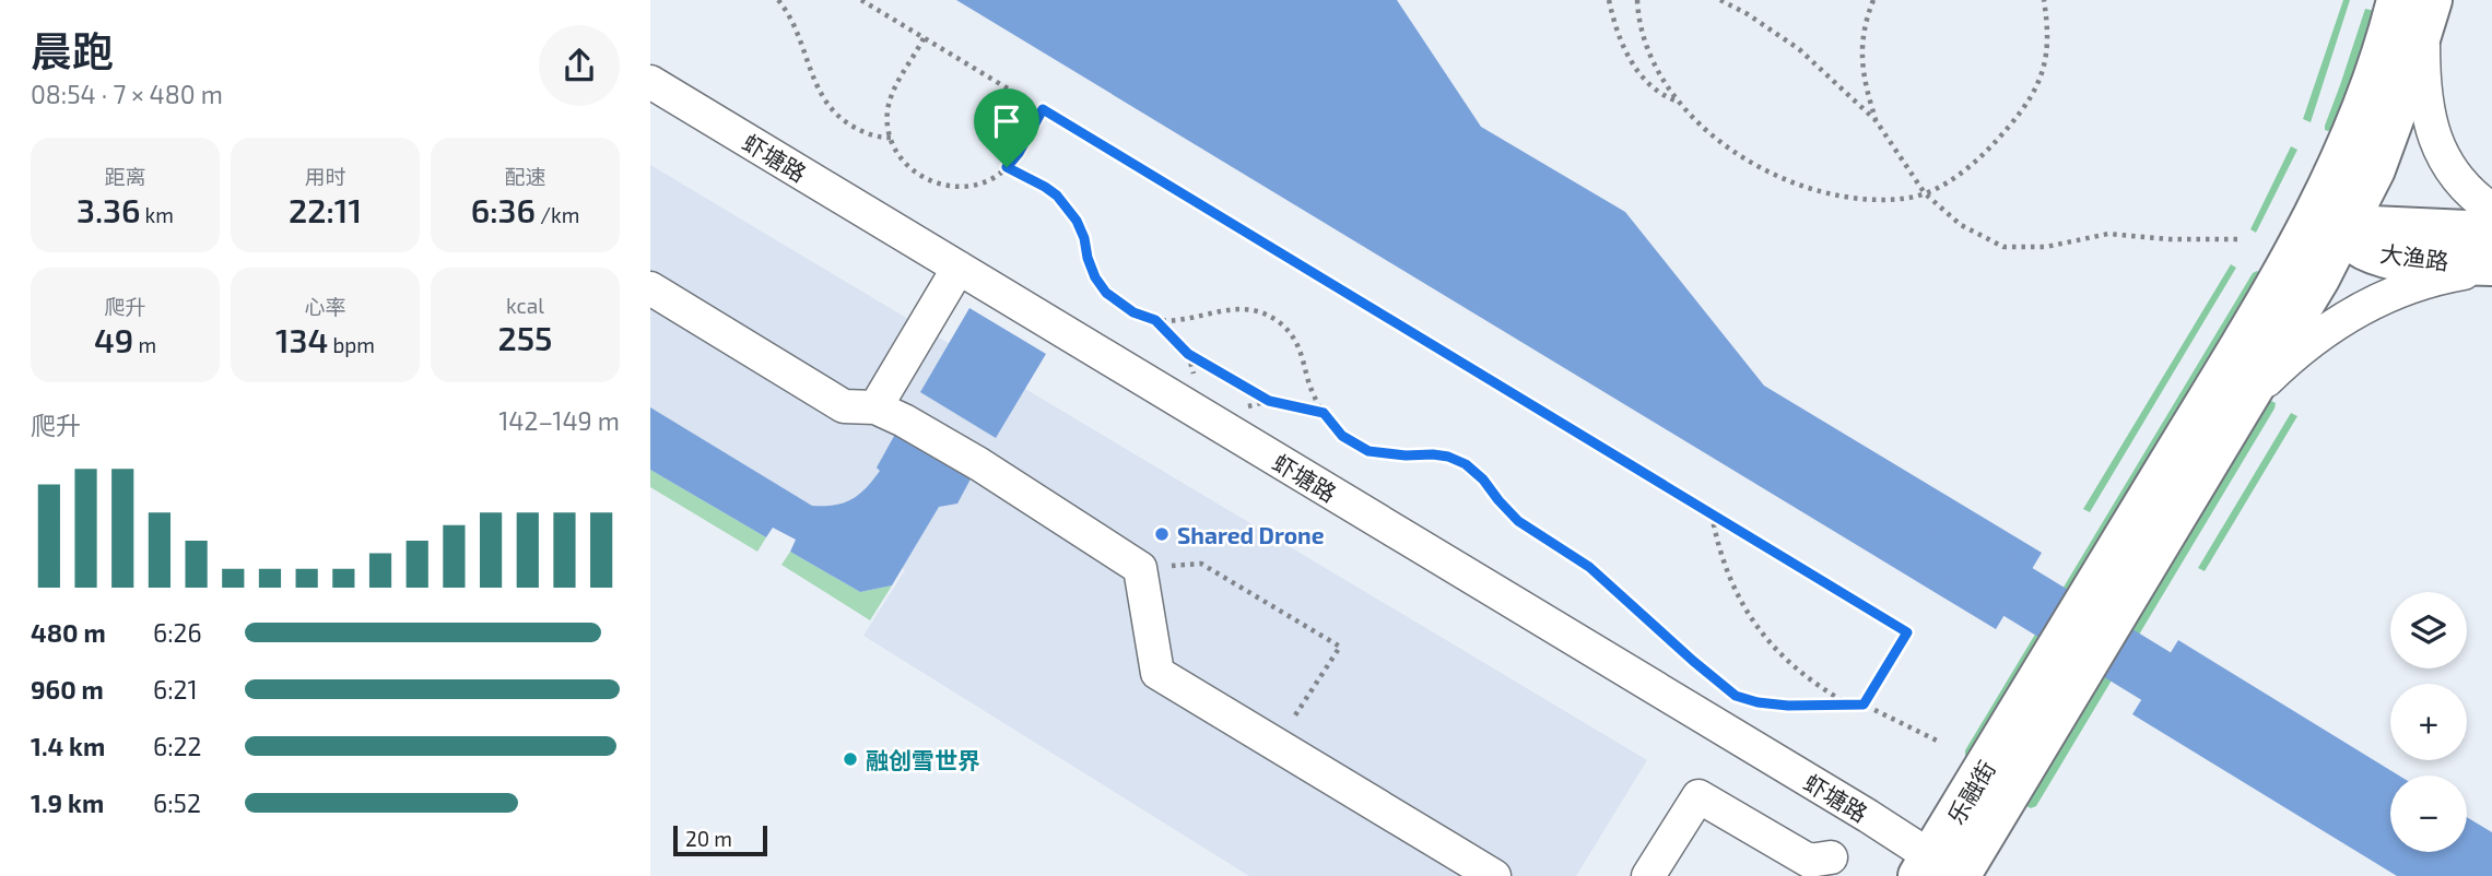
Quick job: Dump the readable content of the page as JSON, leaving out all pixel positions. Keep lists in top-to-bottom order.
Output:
{
  "streets": {
    "street": ["虾塘路", "大渔路", "乐融街"]
  },
  "crossings": [
    ["虾塘路", "乐融街"]
  ],
  "places": ["Shared Drone", "融创雪世界"],
  "scale_bar": "20 m",
  "page": {
    "heading": ["晨跑", "08:54 · 7 × 480 m"],
    "stats": [
      ["距离", "3.36 km"],
      ["用时", "22:11"],
      ["配速", "6:36 /km"],
      ["爬升", "49 m"],
      ["心率", "134 bpm"],
      ["kcal", "255"]
    ],
    "chart": ["爬升", "142–149 m"],
    "map_buttons": ["+", "−"],
    "list": [
      {
        "name": "480 m",
        "note": "6:26"
      },
      {
        "name": "960 m",
        "note": "6:21"
      },
      {
        "name": "1.4 km",
        "note": "6:22"
      },
      {
        "name": "1.9 km",
        "note": "6:52"
      }
    ],
    "scale": "20 m"
  }
}
